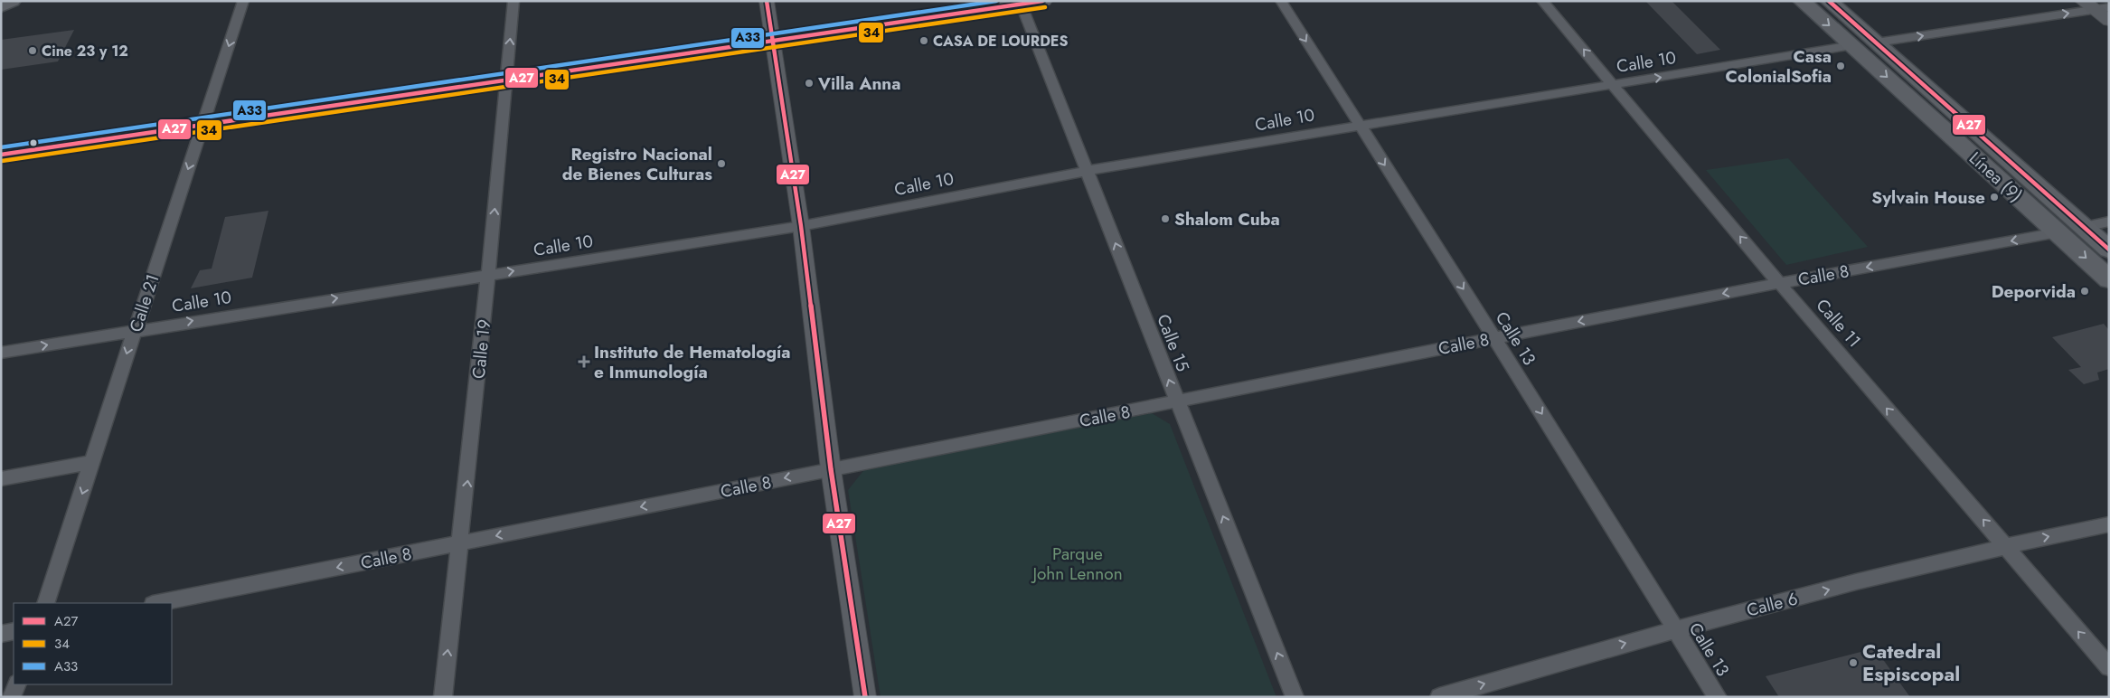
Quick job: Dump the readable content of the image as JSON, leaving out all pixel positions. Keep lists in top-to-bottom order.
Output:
{
  "streets": {
    "main road": ["Línea (9)"],
    "street": [
      "Calle 10",
      "Calle 8",
      "Calle 21",
      "Calle 11",
      "Calle 13",
      "Calle 15",
      "Calle 19",
      "Calle 6"
    ]
  },
  "crossings": [
    ["Calle 10", "Línea (9)"],
    ["Calle 10", "Calle 21"],
    ["Calle 10", "Calle 11"],
    ["Calle 10", "Calle 13"],
    ["Calle 10", "Calle 15"],
    ["Calle 10", "Calle 19"],
    ["Línea (9)", "Calle 8"],
    ["Calle 8", "Calle 11"],
    ["Calle 8", "Calle 13"],
    ["Calle 8", "Calle 15"],
    ["Calle 8", "Calle 19"],
    ["Calle 11", "Calle 6"],
    ["Calle 13", "Calle 6"]
  ],
  "one_way": [
    "Calle 10",
    "Calle 8",
    "Calle 21",
    "Calle 11",
    "Calle 13",
    "Calle 15",
    "Calle 19",
    "Calle 6"
  ],
  "parks": ["Parque John Lennon"],
  "places": {
    "other": [
      "CASA DE LOURDES",
      "Cine 23 y 12",
      "Casa ColonialSofia",
      "Villa Anna",
      "Registro Nacional de Bienes Culturas",
      "Sylvain House",
      "Shalom Cuba",
      "Deporvida",
      "Catedral Espiscopal"
    ],
    "health": ["Instituto de Hematología e Inmunología"]
  },
  "lines": ["transit line A27", "transit line A33", "transit line 34"],
  "legend": ["A27", "34", "A33"]
}
